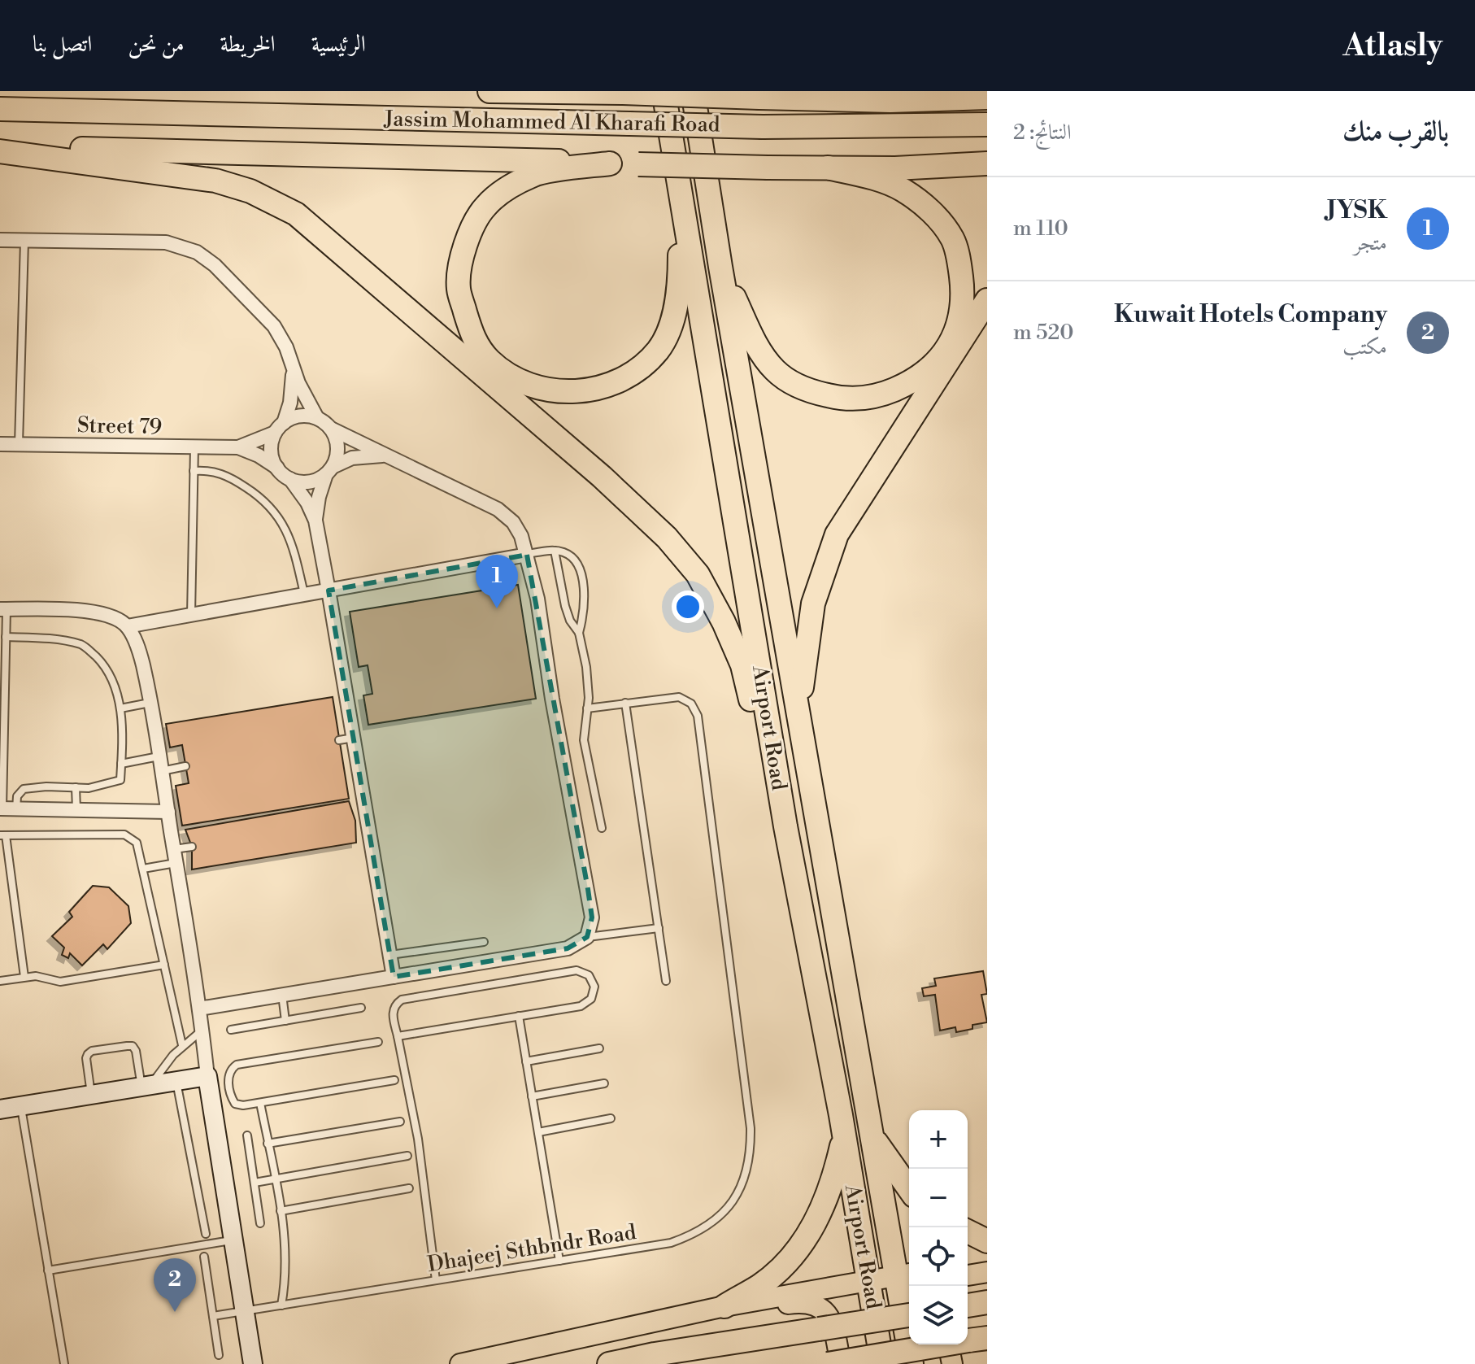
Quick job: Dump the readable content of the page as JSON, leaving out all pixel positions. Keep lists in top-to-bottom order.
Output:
{
  "streets": {
    "highway": ["Jassim Mohammed Al Kharafi Road", "Airport Road"],
    "street": ["Street 79"],
    "lane": ["Dhajeej Sthbndr Road"]
  },
  "page": {
    "header": "Atlasly",
    "nav": [
      "الرئيسية",
      "الخريطة",
      "من نحن",
      "اتصل بنا"
    ],
    "heading": ["بالقرب منك", "النتائج: 2"],
    "list": [
      {
        "mark": "1",
        "name": "JYSK",
        "note": "متجر",
        "value": "110 m"
      },
      {
        "mark": "2",
        "name": "Kuwait Hotels Company",
        "note": "مكتب",
        "value": "520 m"
      }
    ],
    "pins": ["1", "2"],
    "map_buttons": ["+", "−"]
  }
}
